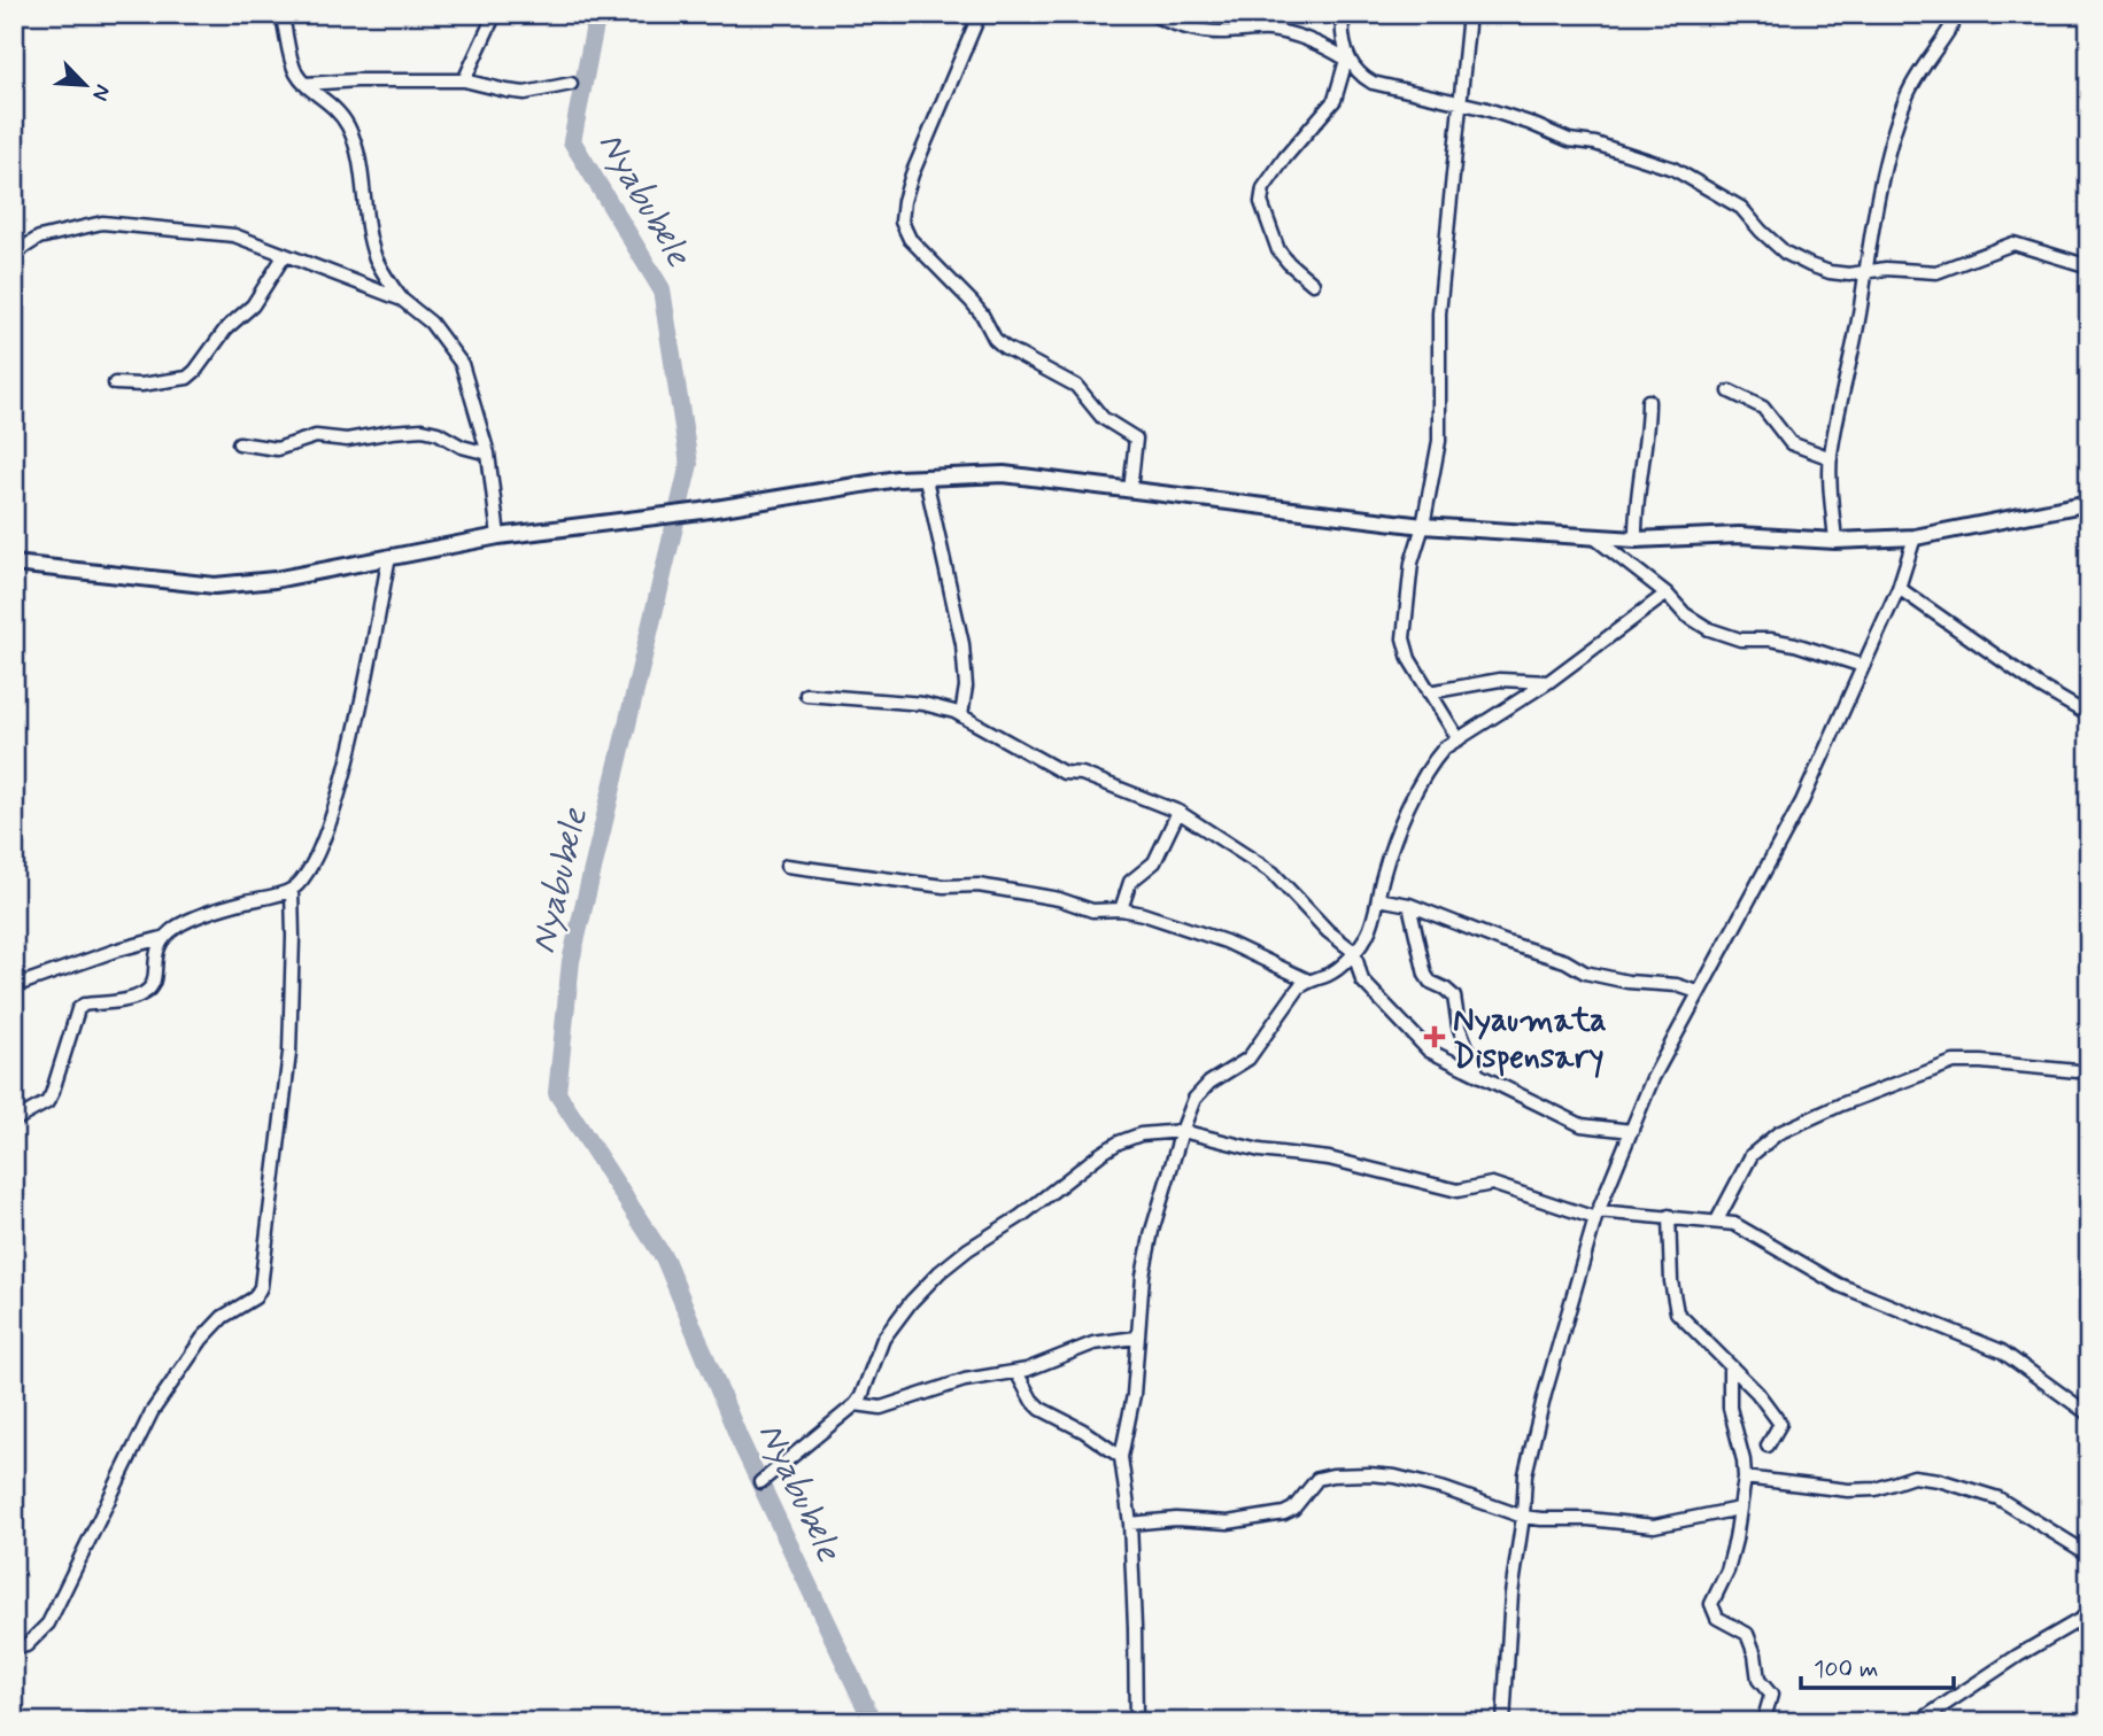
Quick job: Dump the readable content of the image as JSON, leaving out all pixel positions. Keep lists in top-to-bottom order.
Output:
{
  "water": ["Nyabubele"],
  "places": {
    "health": ["Nyaumata Dispensary"]
  },
  "scale_bar": "100 m",
  "north": "bottom right"
}
